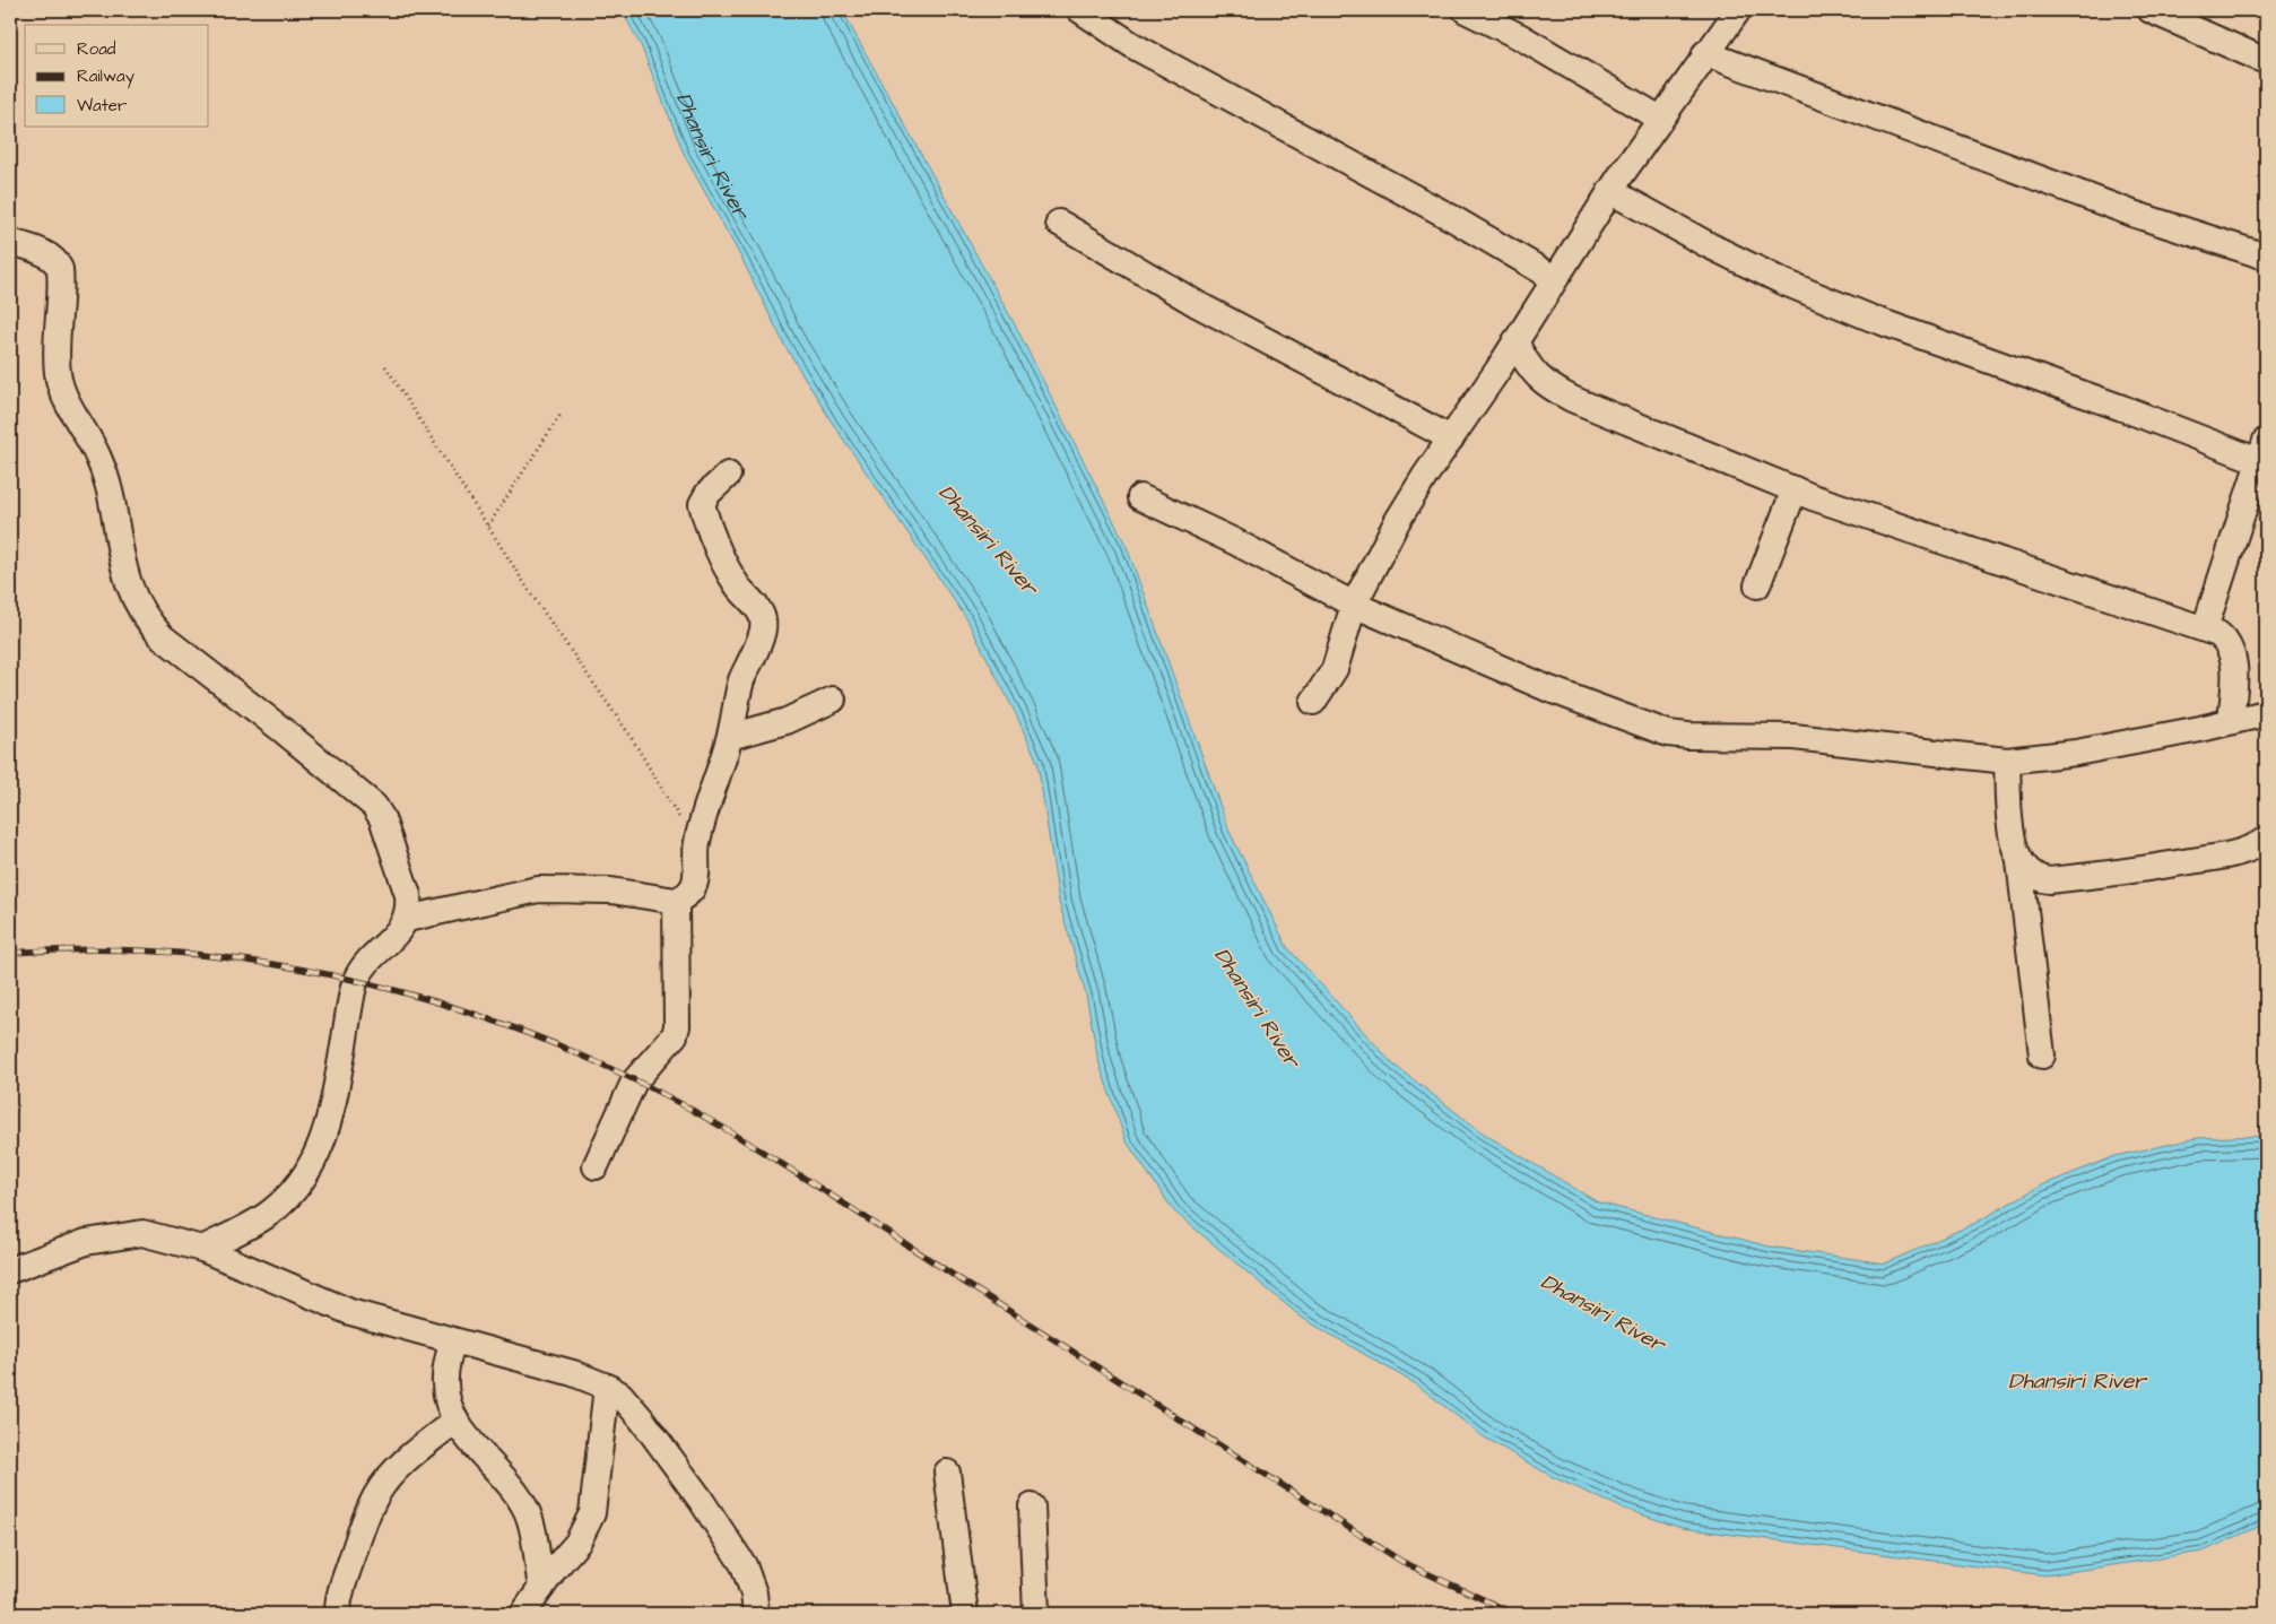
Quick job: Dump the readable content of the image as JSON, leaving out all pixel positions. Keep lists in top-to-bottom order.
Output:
{
  "water": ["Dhansiri River"],
  "legend": ["Road", "Railway", "Water"]
}
